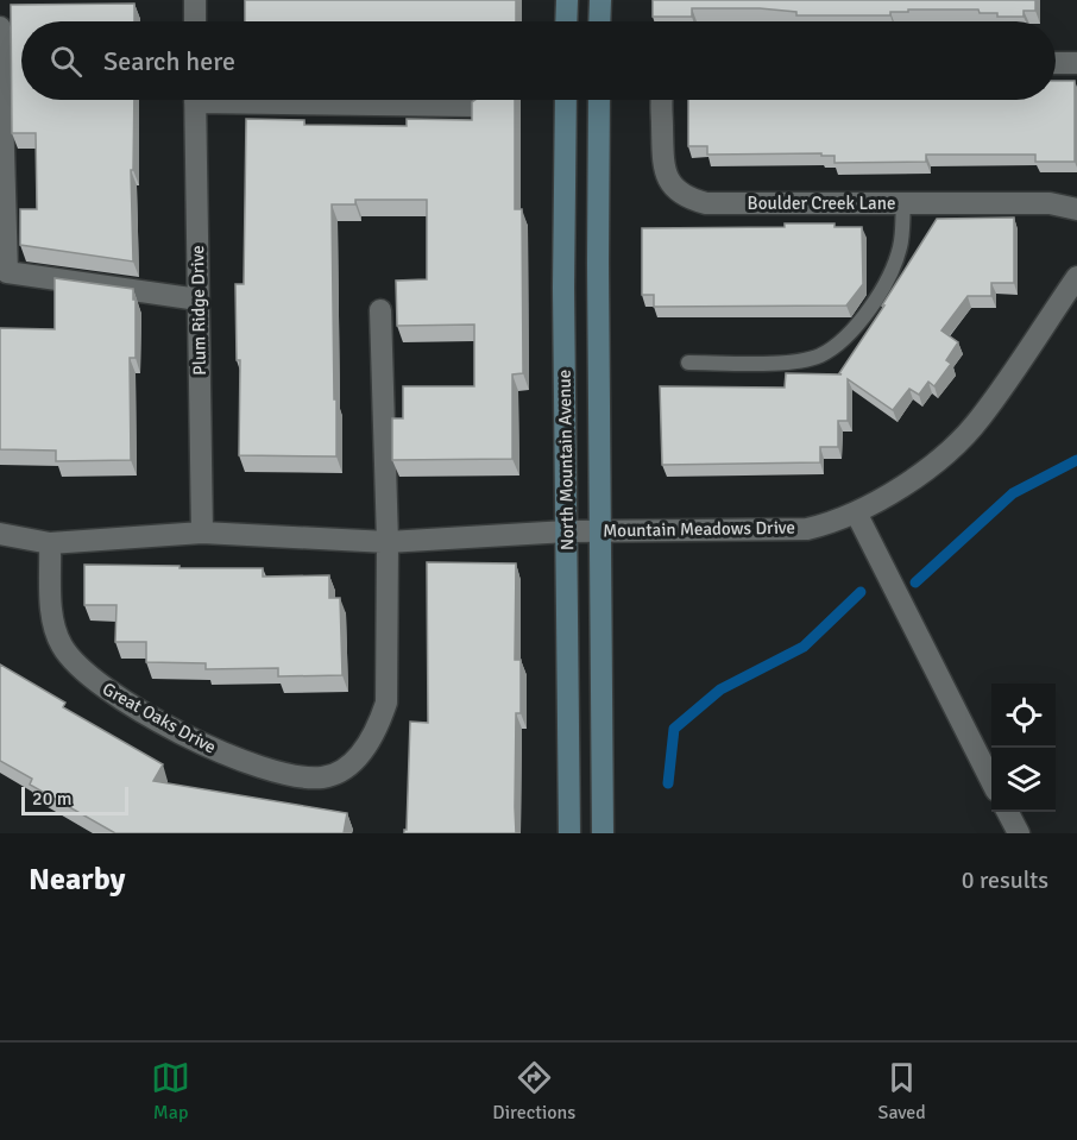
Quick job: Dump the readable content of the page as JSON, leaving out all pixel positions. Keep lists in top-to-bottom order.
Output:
{
  "streets": {
    "street": [
      "Boulder Creek Lane",
      "Plum Ridge Drive",
      "North Mountain Avenue",
      "Mountain Meadows Drive",
      "Great Oaks Drive"
    ]
  },
  "crossings": [
    ["Plum Ridge Drive", "Mountain Meadows Drive"],
    ["North Mountain Avenue", "Mountain Meadows Drive"],
    ["Mountain Meadows Drive", "Great Oaks Drive"]
  ],
  "scale_bar": "20 m",
  "page": {
    "search": "Search here",
    "scale": "20 m",
    "heading": ["Nearby", "0 results"],
    "nav": ["Map", "Directions", "Saved"]
  }
}
